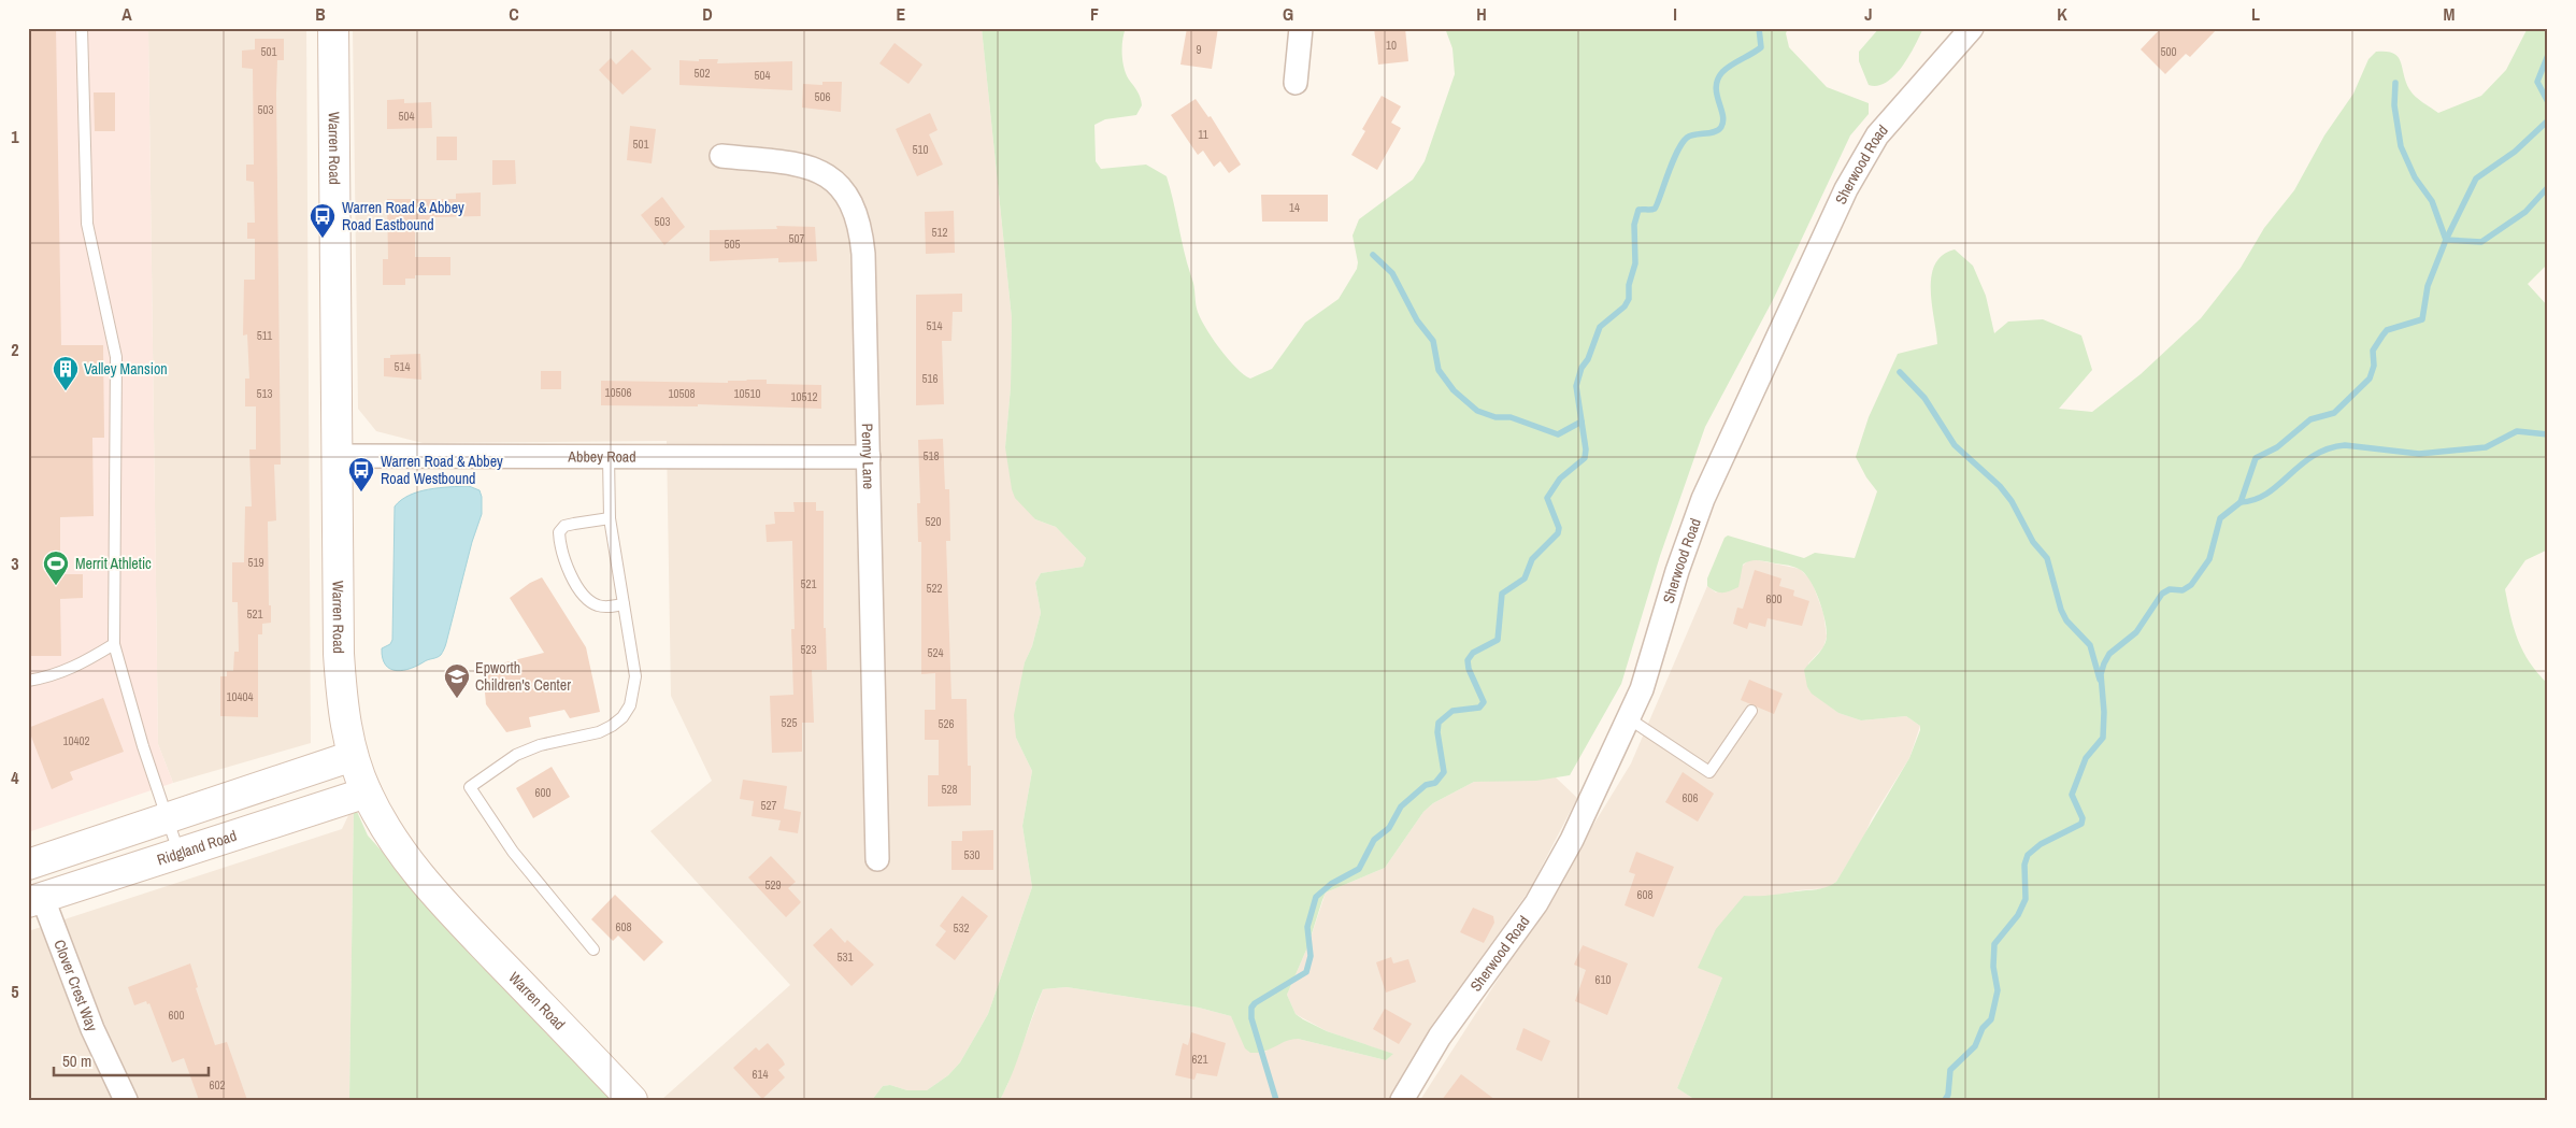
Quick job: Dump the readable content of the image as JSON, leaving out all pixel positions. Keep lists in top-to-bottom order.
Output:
{
  "streets": {
    "street": [
      "Warren Road",
      "Sherwood Road",
      "Abbey Road",
      "Penny Lane",
      "Ridgland Road",
      "Clover Crest Way"
    ]
  },
  "crossings": [
    ["Warren Road", "Abbey Road"],
    ["Warren Road", "Ridgland Road"],
    ["Abbey Road", "Penny Lane"],
    ["Ridgland Road", "Clover Crest Way"]
  ],
  "places": {
    "bus stop": ["Warren Road & Abbey Road Eastbound", "Warren Road & Abbey Road Westbound"],
    "building": ["Valley Mansion"],
    "sports": ["Merrit Athletic"],
    "school or university": ["Epworth Children's Center"]
  },
  "house_numbers": [
    "10",
    "9",
    "501",
    "500",
    "502",
    "504",
    "506",
    "503",
    "504",
    "11",
    "501",
    "510",
    "14",
    "503",
    "512",
    "507",
    "505",
    "514",
    "511",
    "514",
    "516",
    "10506",
    "513",
    "10508",
    "10510",
    "10512",
    "518",
    "520",
    "519",
    "521",
    "522",
    "600",
    "521",
    "523",
    "524",
    "10404",
    "525",
    "526",
    "10402",
    "528",
    "600",
    "606",
    "527",
    "530",
    "529",
    "608",
    "608",
    "532",
    "531",
    "610",
    "600",
    "621",
    "614",
    "602"
  ],
  "scale_bar": "50 m",
  "grid": {
    "columns": [
      "A",
      "B",
      "C",
      "D",
      "E",
      "F",
      "G",
      "H",
      "I",
      "J",
      "K",
      "L",
      "M"
    ],
    "rows": [
      "1",
      "2",
      "3",
      "4",
      "5"
    ]
  }
}
